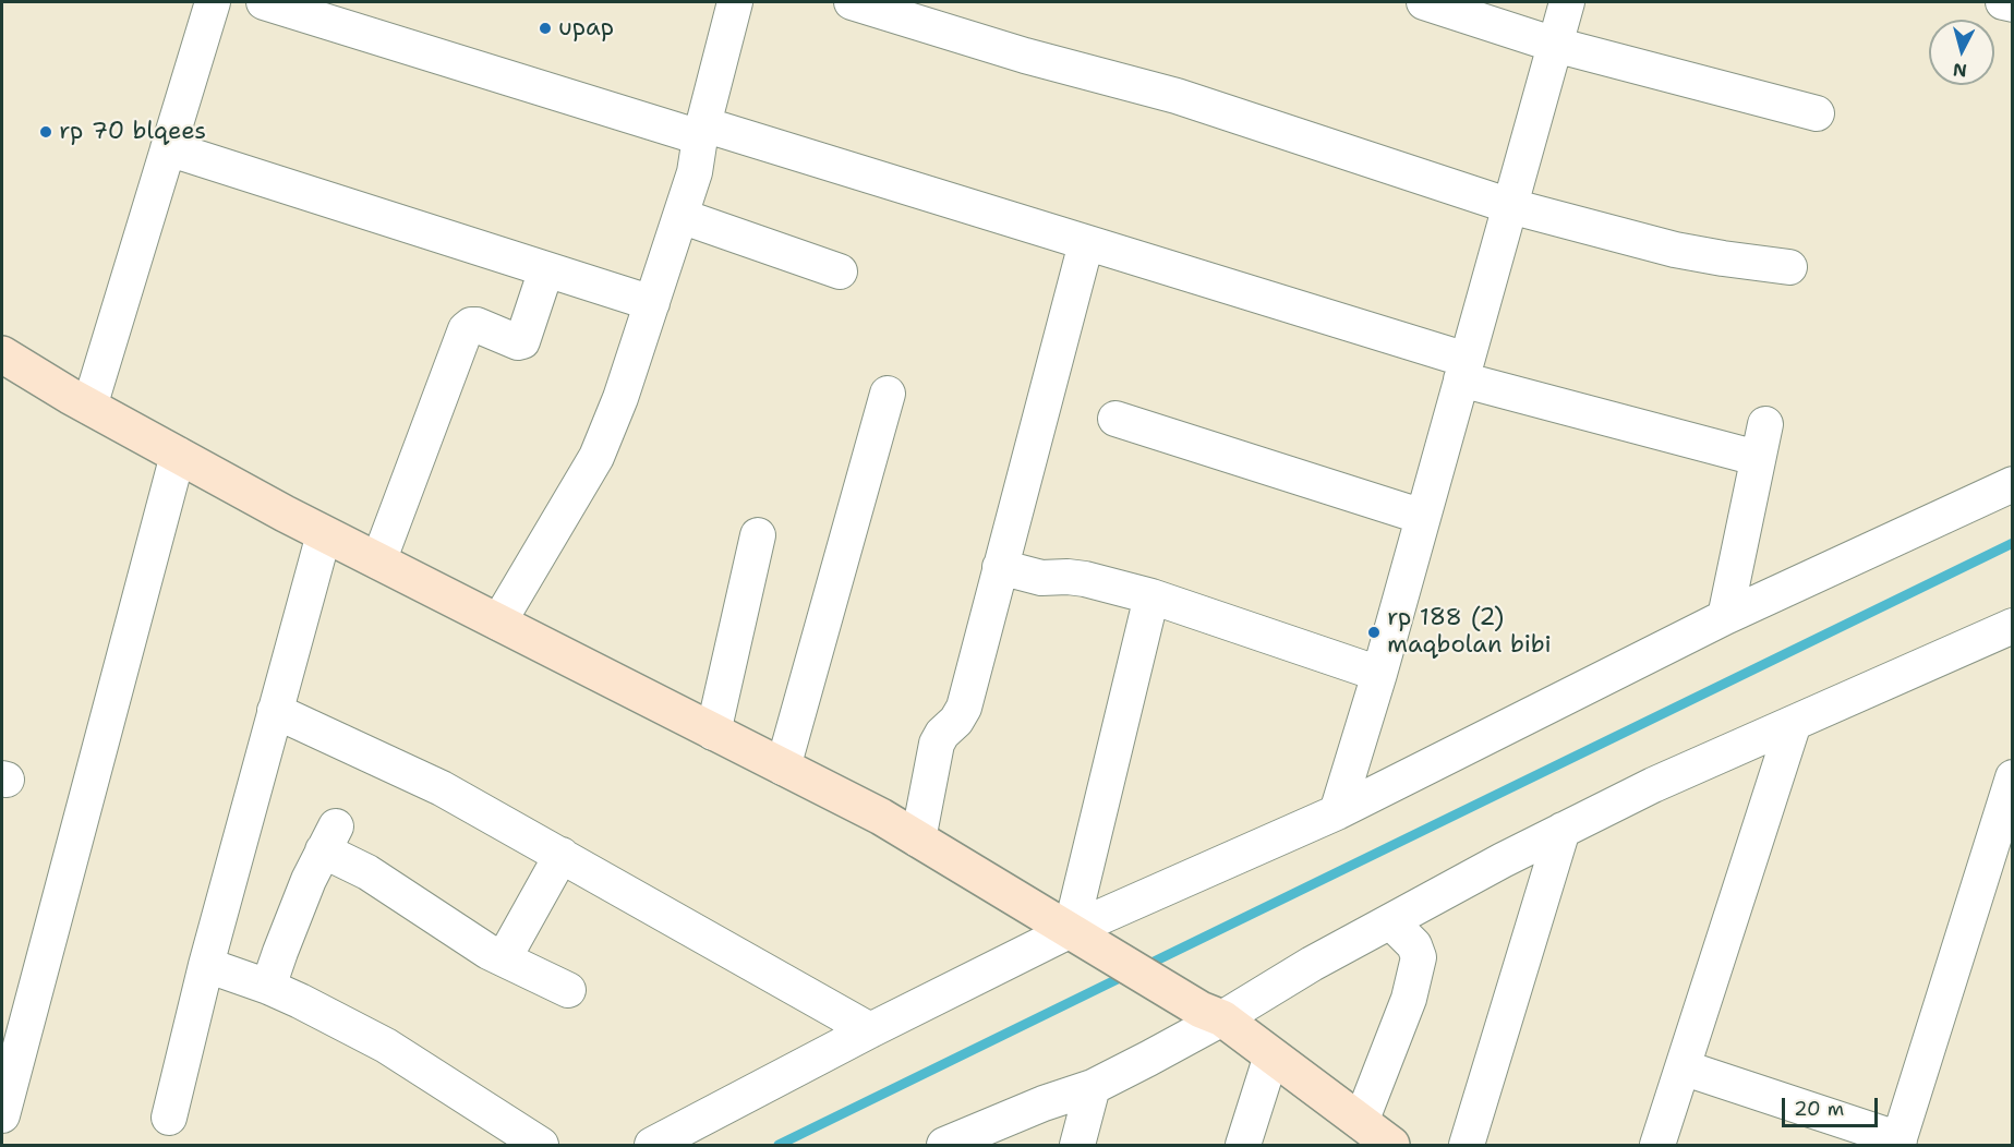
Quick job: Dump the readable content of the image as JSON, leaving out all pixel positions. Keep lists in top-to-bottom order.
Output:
{
  "places": ["upap", "rp 70 blqees", "rp 188 (2) maqbolan bibi"],
  "scale_bar": "20 m",
  "north": "bottom"
}
